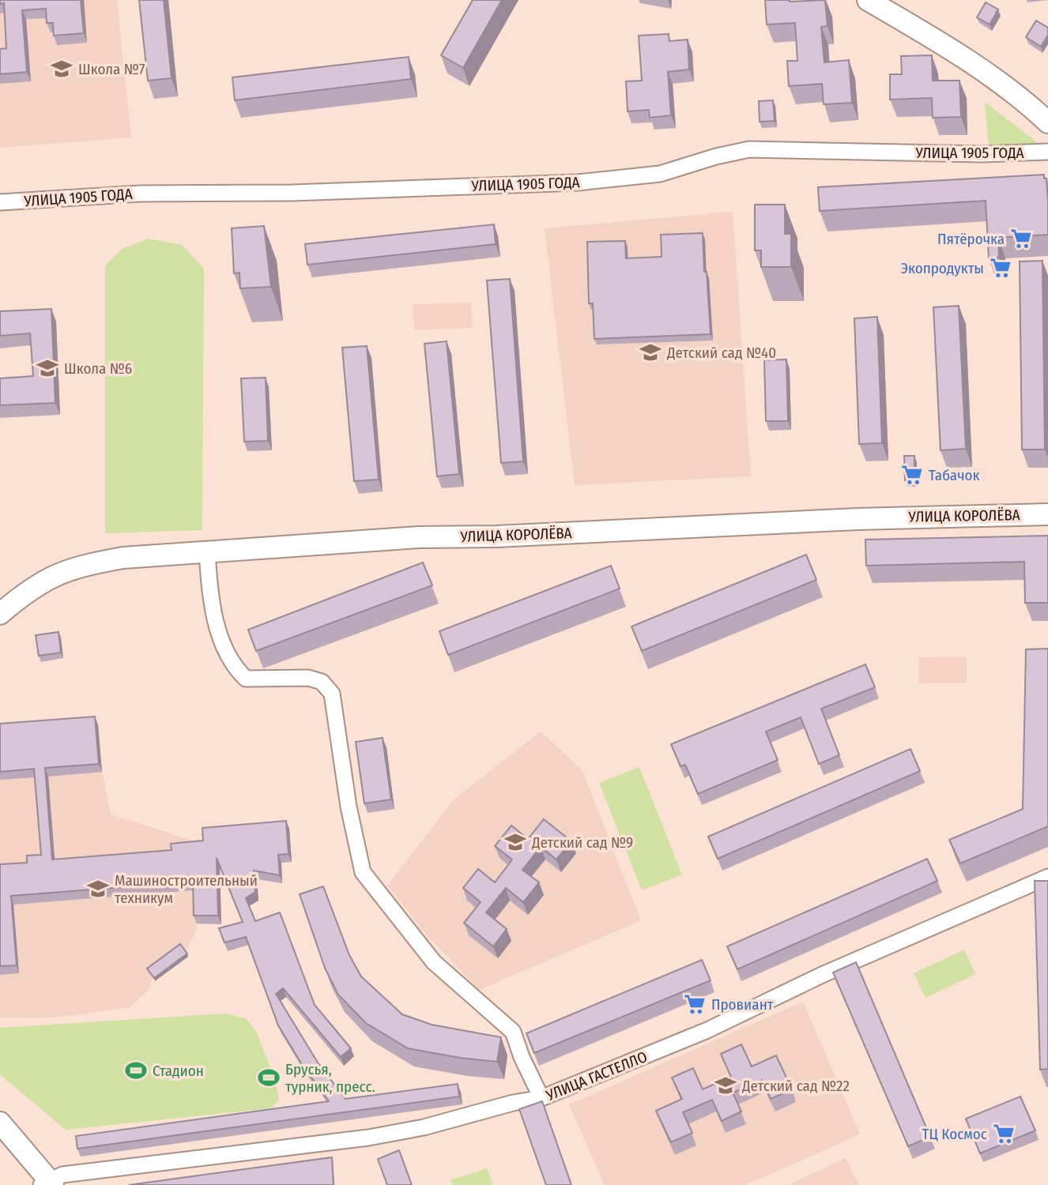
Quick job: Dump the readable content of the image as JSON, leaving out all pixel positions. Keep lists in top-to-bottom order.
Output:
{
  "streets": {
    "main road": ["УЛИЦА КОРОЛЁВА"],
    "street": ["УЛИЦА 1905 ГОДА", "УЛИЦА ГАСТЕЛЛО"]
  },
  "places": {
    "school or university": [
      "Школа №7",
      "Детский сад №40",
      "Школа №6",
      "Детский сад №9",
      "Машиностроительный техникум",
      "Детский сад №22"
    ],
    "supermarket": [
      "Пятёрочка",
      "Экопродукты",
      "Табачок",
      "Провиант",
      "ТЦ Космос"
    ],
    "sports": ["Стадион", "Брусья, турник, пресс."]
  }
}
